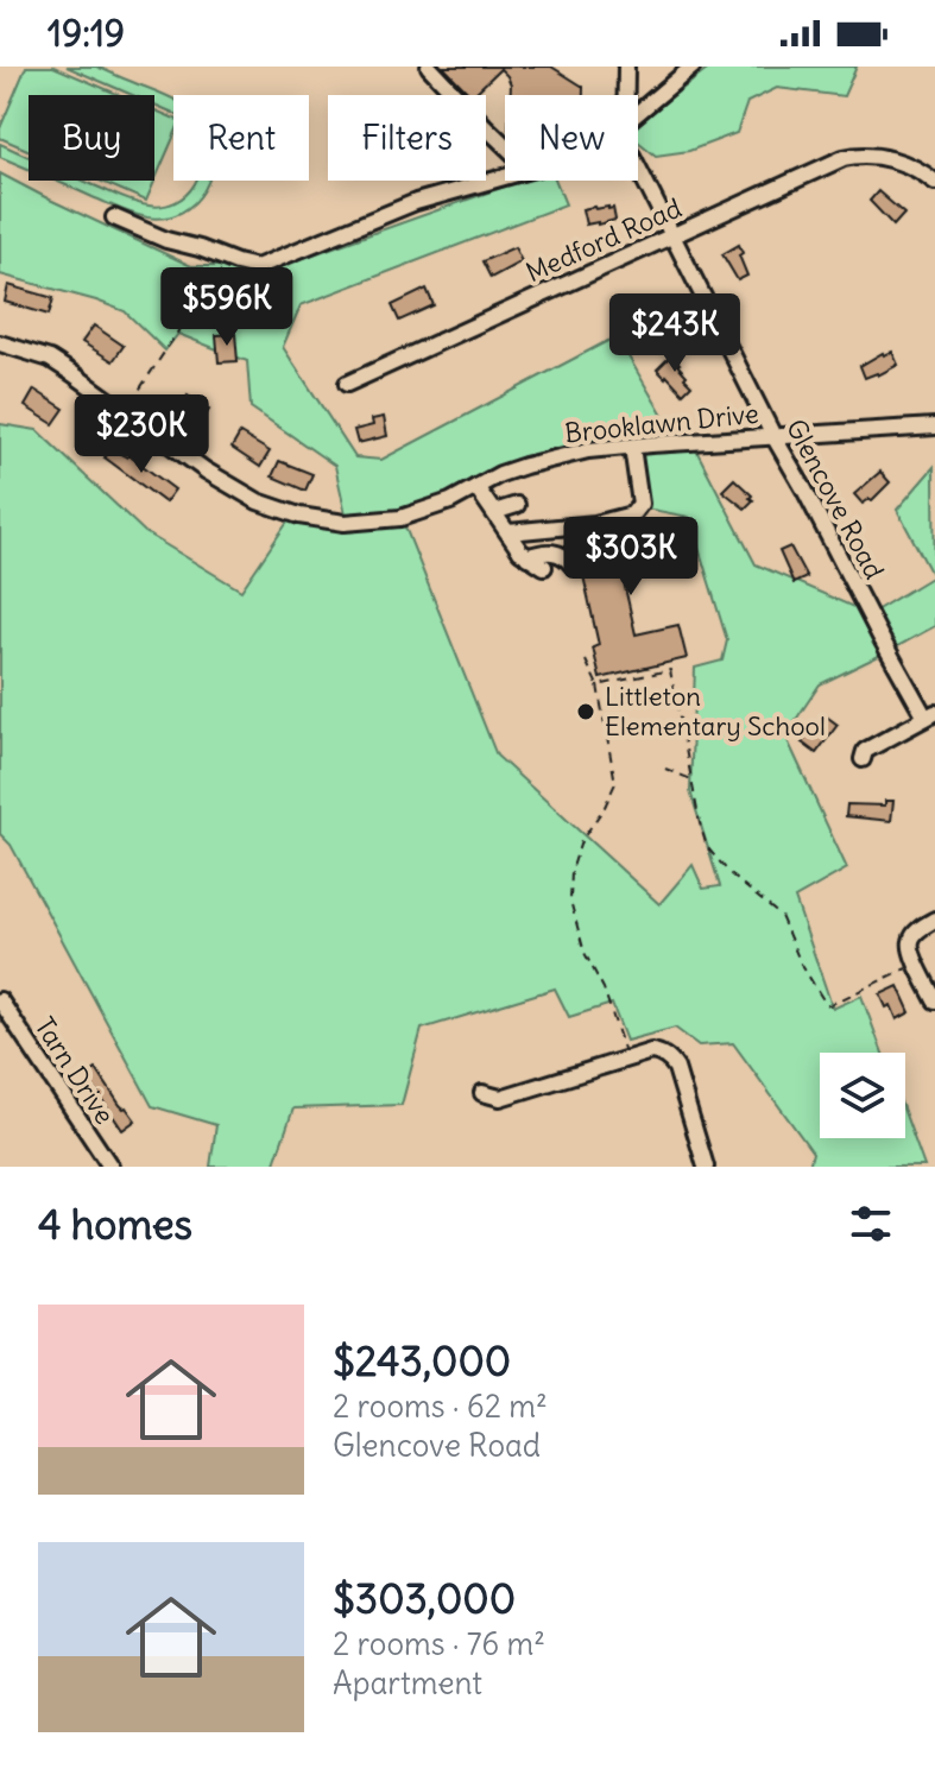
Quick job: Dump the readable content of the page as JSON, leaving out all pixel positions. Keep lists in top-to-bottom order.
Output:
{
  "streets": {
    "street": [
      "Medford Road",
      "Brooklawn Drive",
      "Glencove Road",
      "Tarn Drive"
    ]
  },
  "crossings": [
    ["Medford Road", "Glencove Road"],
    ["Brooklawn Drive", "Glencove Road"]
  ],
  "places": ["Littleton Elementary School"],
  "page": {
    "status": "19:19",
    "chip": [
      "Buy",
      "Rent",
      "Filters",
      "New"
    ],
    "price": [
      "$596K",
      "$243K",
      "$230K",
      "$303K"
    ],
    "heading": "4 homes",
    "list": [
      {
        "name": "$243,000",
        "note": "2 rooms · 62 m² · Glencove Road"
      },
      {
        "name": "$303,000",
        "note": "2 rooms · 76 m² · Apartment"
      }
    ]
  }
}
